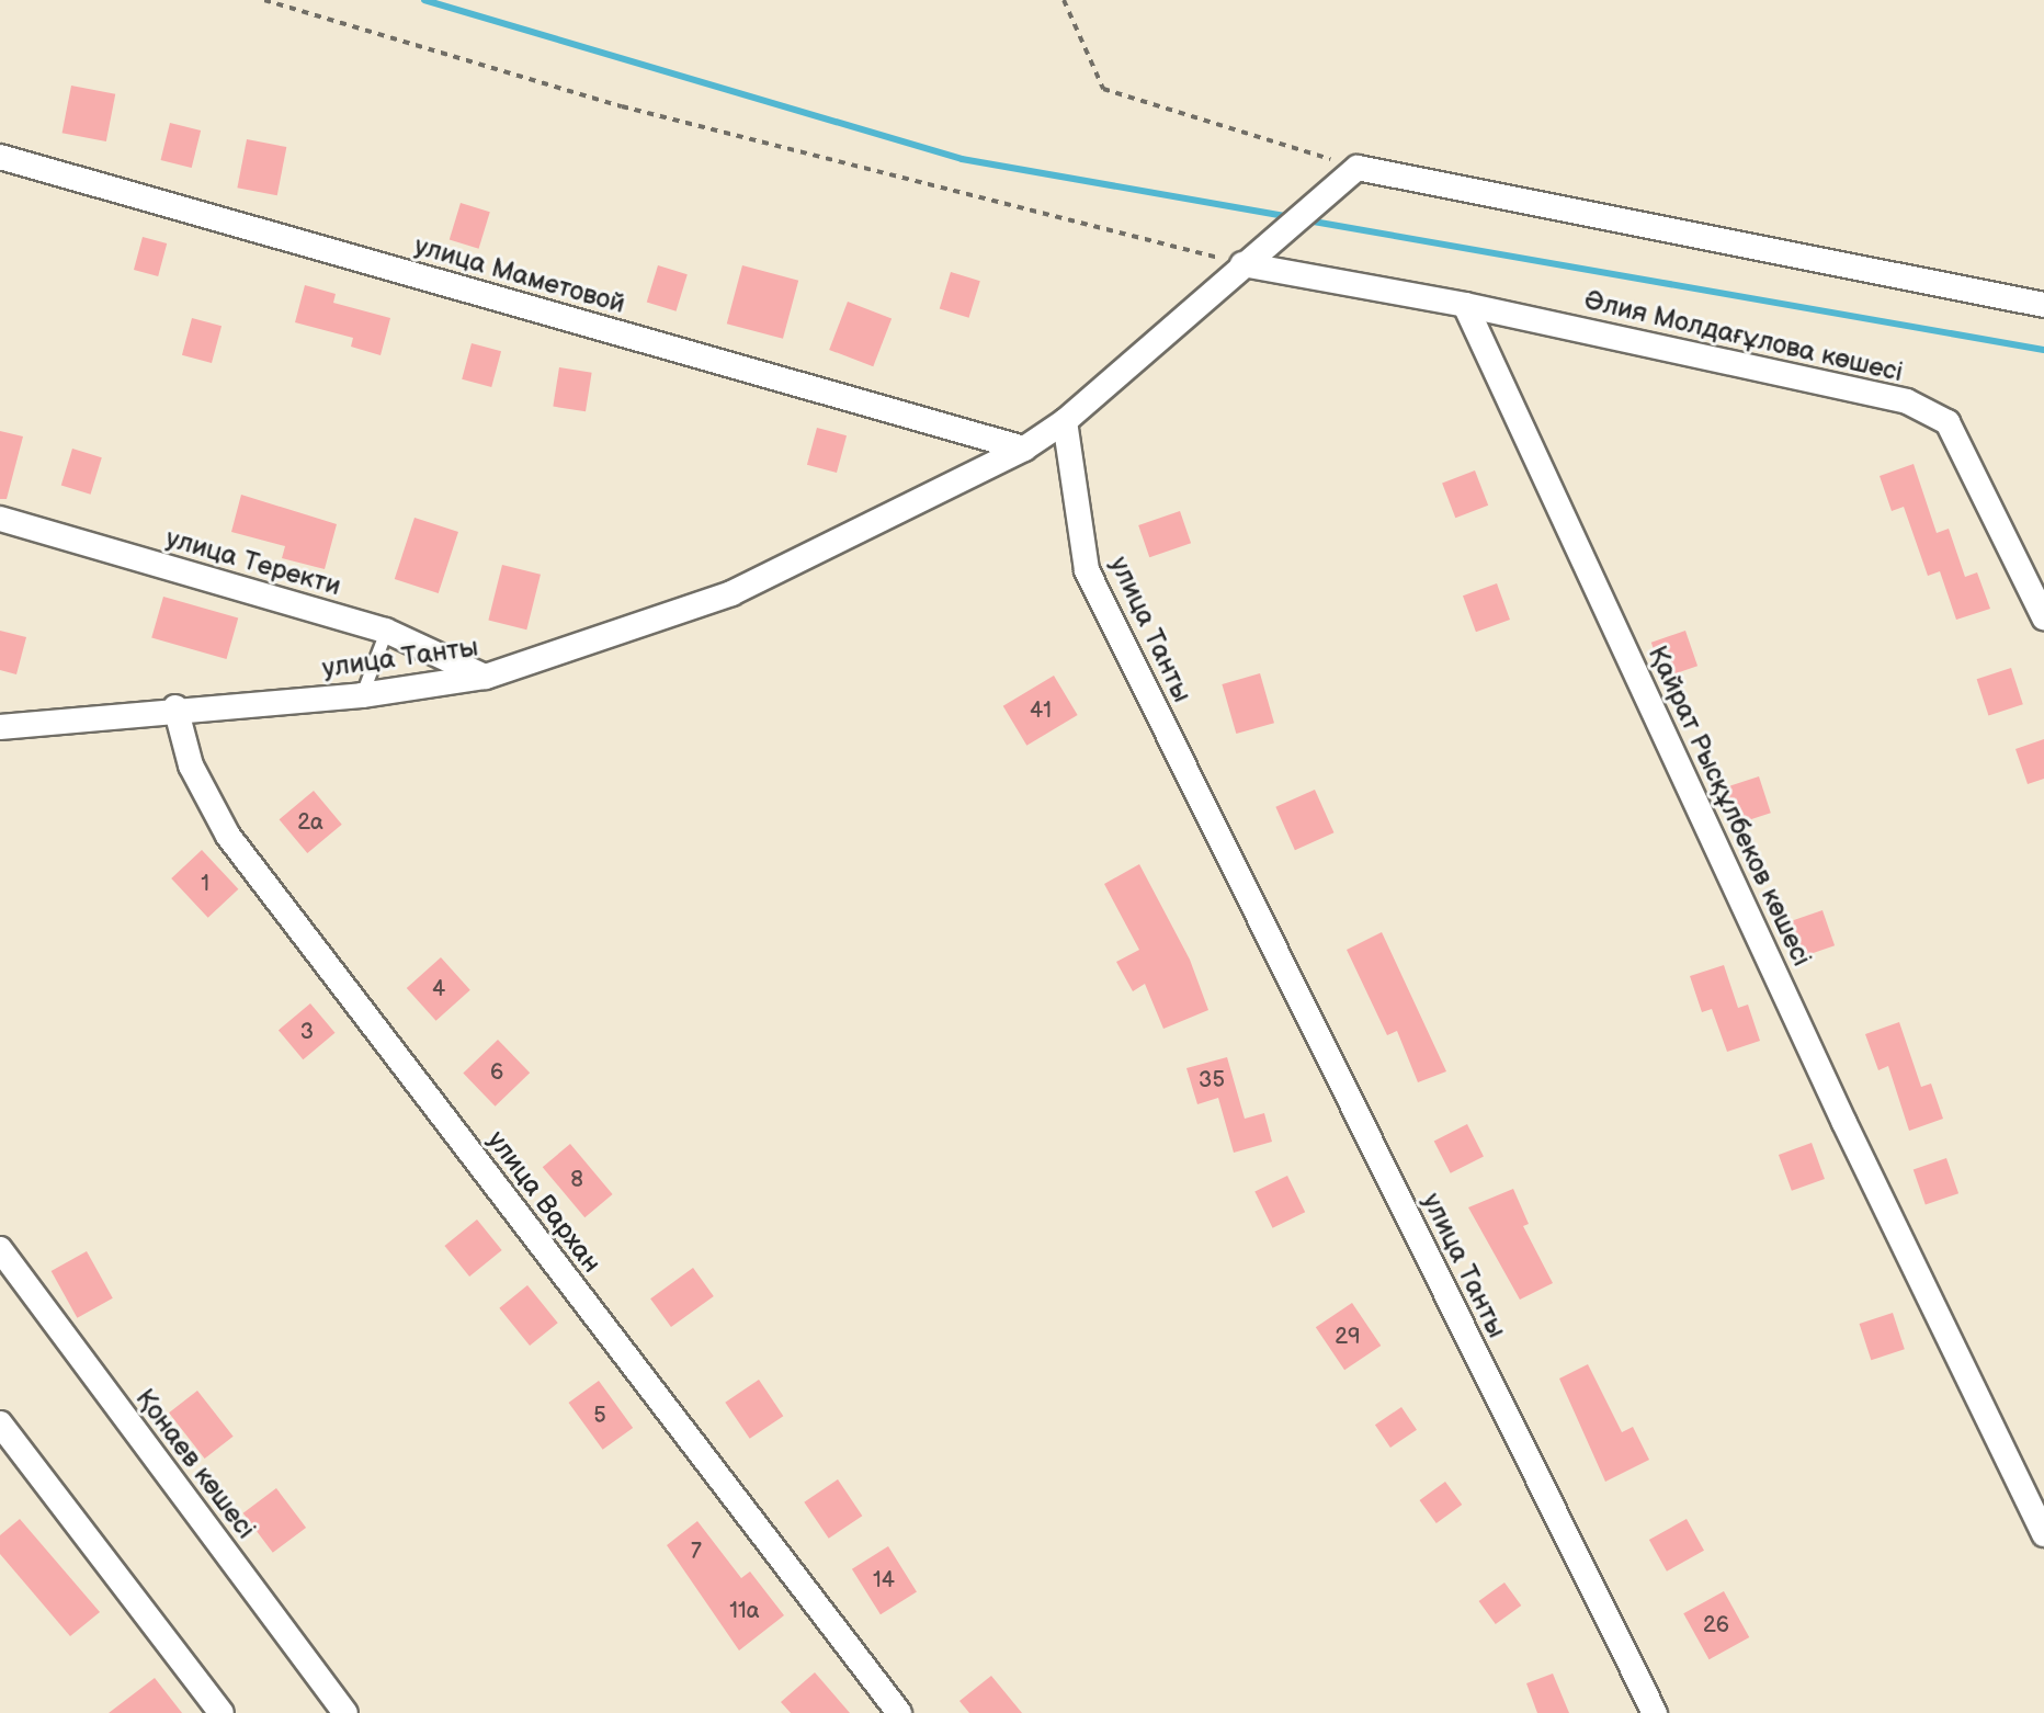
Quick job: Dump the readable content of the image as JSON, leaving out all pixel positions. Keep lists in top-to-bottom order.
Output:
{
  "streets": {
    "street": [
      "улица Маметовой",
      "Әлия Молдағұлова көшесі",
      "улица Теректи",
      "улица Танты",
      "Қайрат Рысқұлбеков көшесі",
      "улица Вархан",
      "Қонаев көшесі"
    ]
  },
  "crossings": [
    ["улица Маметовой", "улица Танты"],
    ["Әлия Молдағұлова көшесі", "Қайрат Рысқұлбеков көшесі"],
    ["улица Теректи", "улица Танты"],
    ["улица Танты", "улица Вархан"]
  ],
  "house_numbers": [
    "41",
    "2а",
    "1",
    "4",
    "3",
    "6",
    "35",
    "8",
    "29",
    "5",
    "7",
    "14",
    "11а",
    "26"
  ]
}
